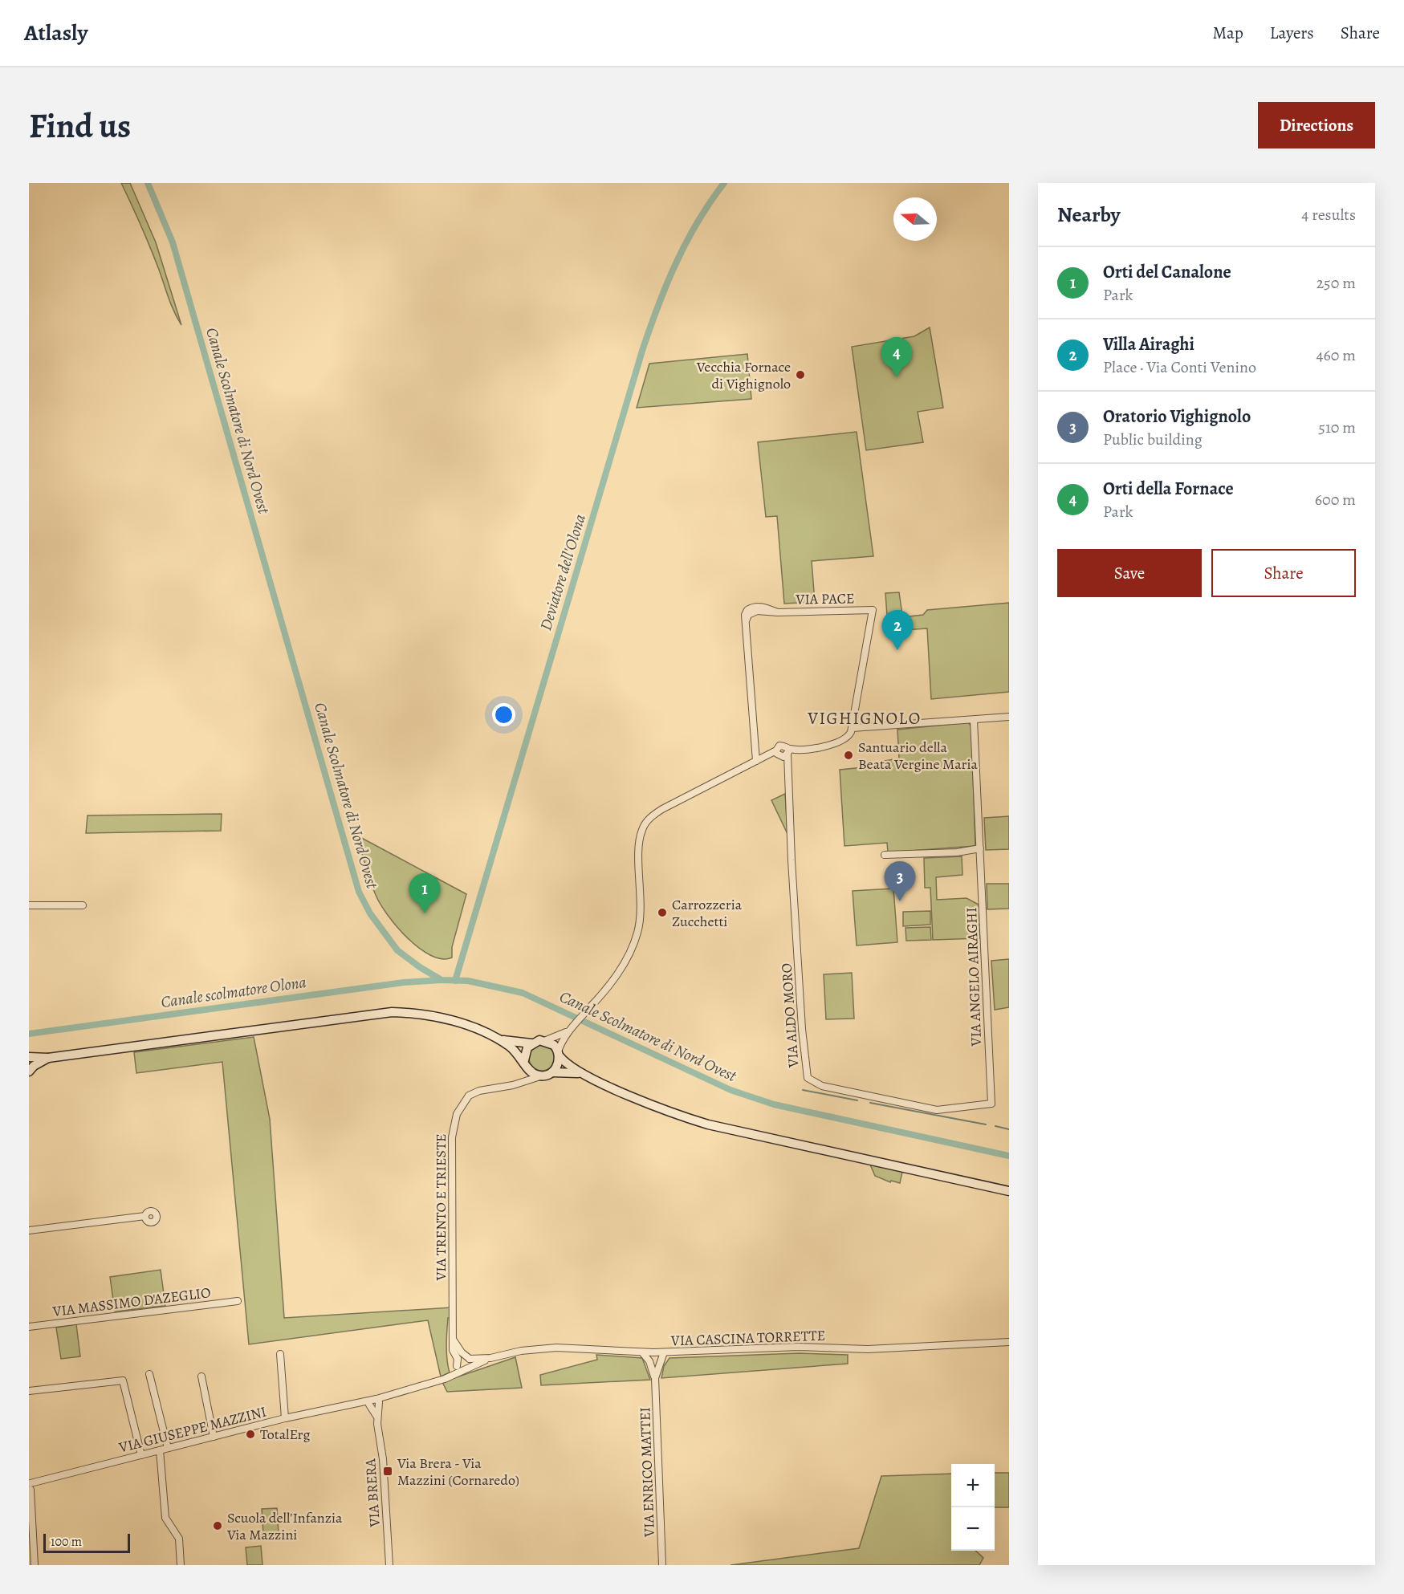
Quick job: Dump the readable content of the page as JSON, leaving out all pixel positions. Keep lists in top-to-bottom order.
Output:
{
  "streets": {
    "street": [
      "VIA PACE",
      "VIA ANGELO AIRAGHI",
      "VIA ALDO MORO",
      "VIA TRENTO E TRIESTE",
      "VIA MASSIMO D'AZEGLIO",
      "VIA CASCINA TORRETTE",
      "VIA GIUSEPPE MAZZINI",
      "VIA ENRICO MATTEI",
      "VIA BRERA"
    ]
  },
  "crossings": [
    ["VIA ANGELO AIRAGHI", "VIA ALDO MORO"],
    ["VIA TRENTO E TRIESTE", "VIA CASCINA TORRETTE"],
    ["VIA CASCINA TORRETTE", "VIA GIUSEPPE MAZZINI"],
    ["VIA CASCINA TORRETTE", "VIA ENRICO MATTEI"],
    ["VIA GIUSEPPE MAZZINI", "VIA BRERA"]
  ],
  "districts": ["VIGHIGNOLO"],
  "water": ["Canale Scolmatore di Nord Ovest", "Deviatore dell'Olona", "Canale scolmatore Olona"],
  "places": {
    "other": [
      "Vecchia Fornace di Vighignolo",
      "Santuario della Beata Vergine Maria",
      "Carrozzeria Zucchetti",
      "TotalErg",
      "Scuola dell'Infanzia Via Mazzini"
    ],
    "transit": ["Via Brera - Via Mazzini (Cornaredo)"]
  },
  "scale_bar": "100 m",
  "north": "left",
  "page": {
    "header": "Atlasly",
    "nav": ["Map", "Layers", "Share"],
    "buttons": [
      "Directions",
      ["Save", "Share"]
    ],
    "title": "Find us",
    "heading": ["Nearby", "4 results"],
    "list": [
      {
        "mark": "1",
        "name": "Orti del Canalone",
        "note": "Park",
        "value": "250 m"
      },
      {
        "mark": "2",
        "name": "Villa Airaghi",
        "note": "Place · Via Conti Venino",
        "value": "460 m"
      },
      {
        "mark": "3",
        "name": "Oratorio Vighignolo",
        "note": "Public building",
        "value": "510 m"
      },
      {
        "mark": "4",
        "name": "Orti della Fornace",
        "note": "Park",
        "value": "600 m"
      }
    ],
    "pins": [
      "4",
      "2",
      "3",
      "1"
    ],
    "map_buttons": ["+", "−"],
    "scale": "100 m"
  }
}
